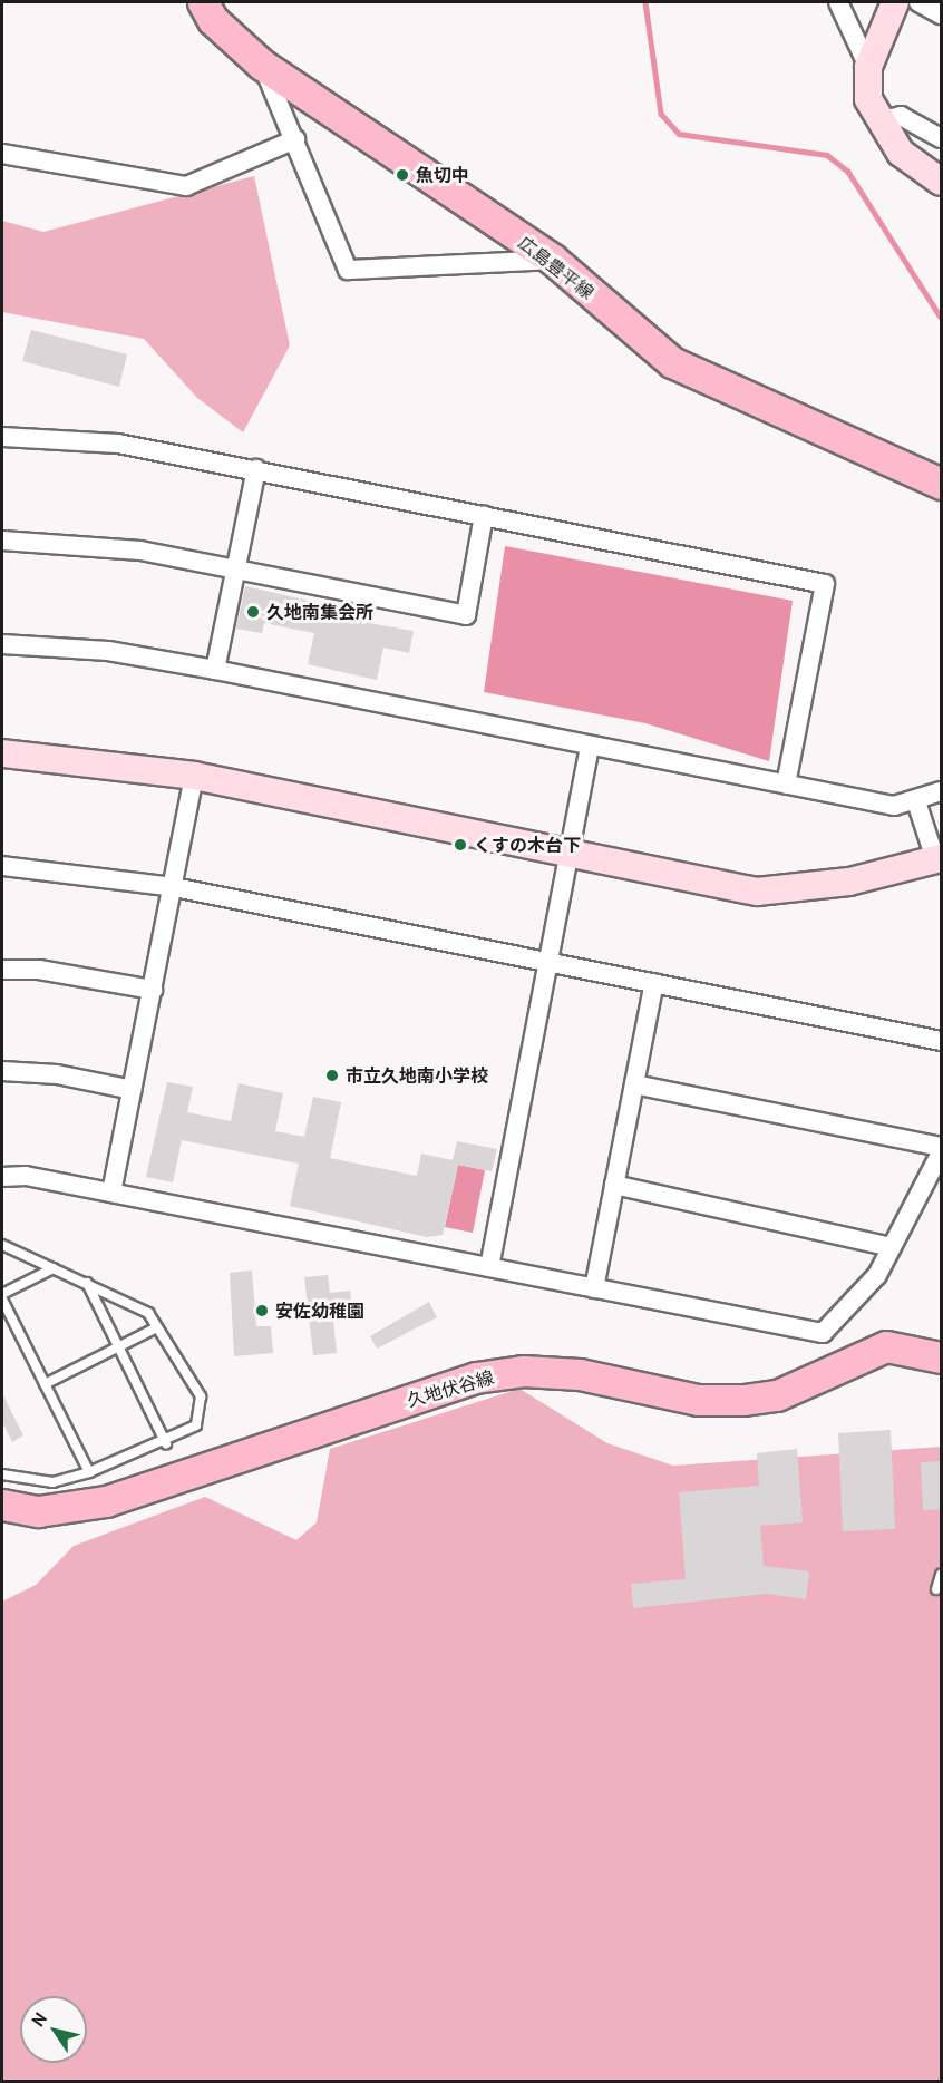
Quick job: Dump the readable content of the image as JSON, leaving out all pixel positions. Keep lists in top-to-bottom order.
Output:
{
  "streets": {
    "main road": ["広島豊平線", "久地伏谷線"]
  },
  "places": [
    "魚切中",
    "久地南集会所",
    "くすの木台下",
    "市立久地南小学校",
    "安佐幼稚園"
  ],
  "north": "top left"
}
